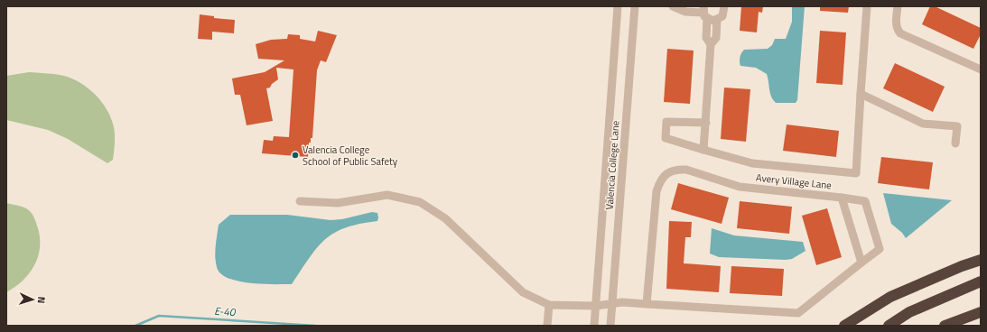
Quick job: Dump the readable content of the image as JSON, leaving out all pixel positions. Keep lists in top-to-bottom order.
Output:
{
  "streets": {
    "street": ["Valencia College Lane", "Avery Village Lane"]
  },
  "water": ["E-40"],
  "places": ["Valencia College School of Public Safety"],
  "north": "right"
}
